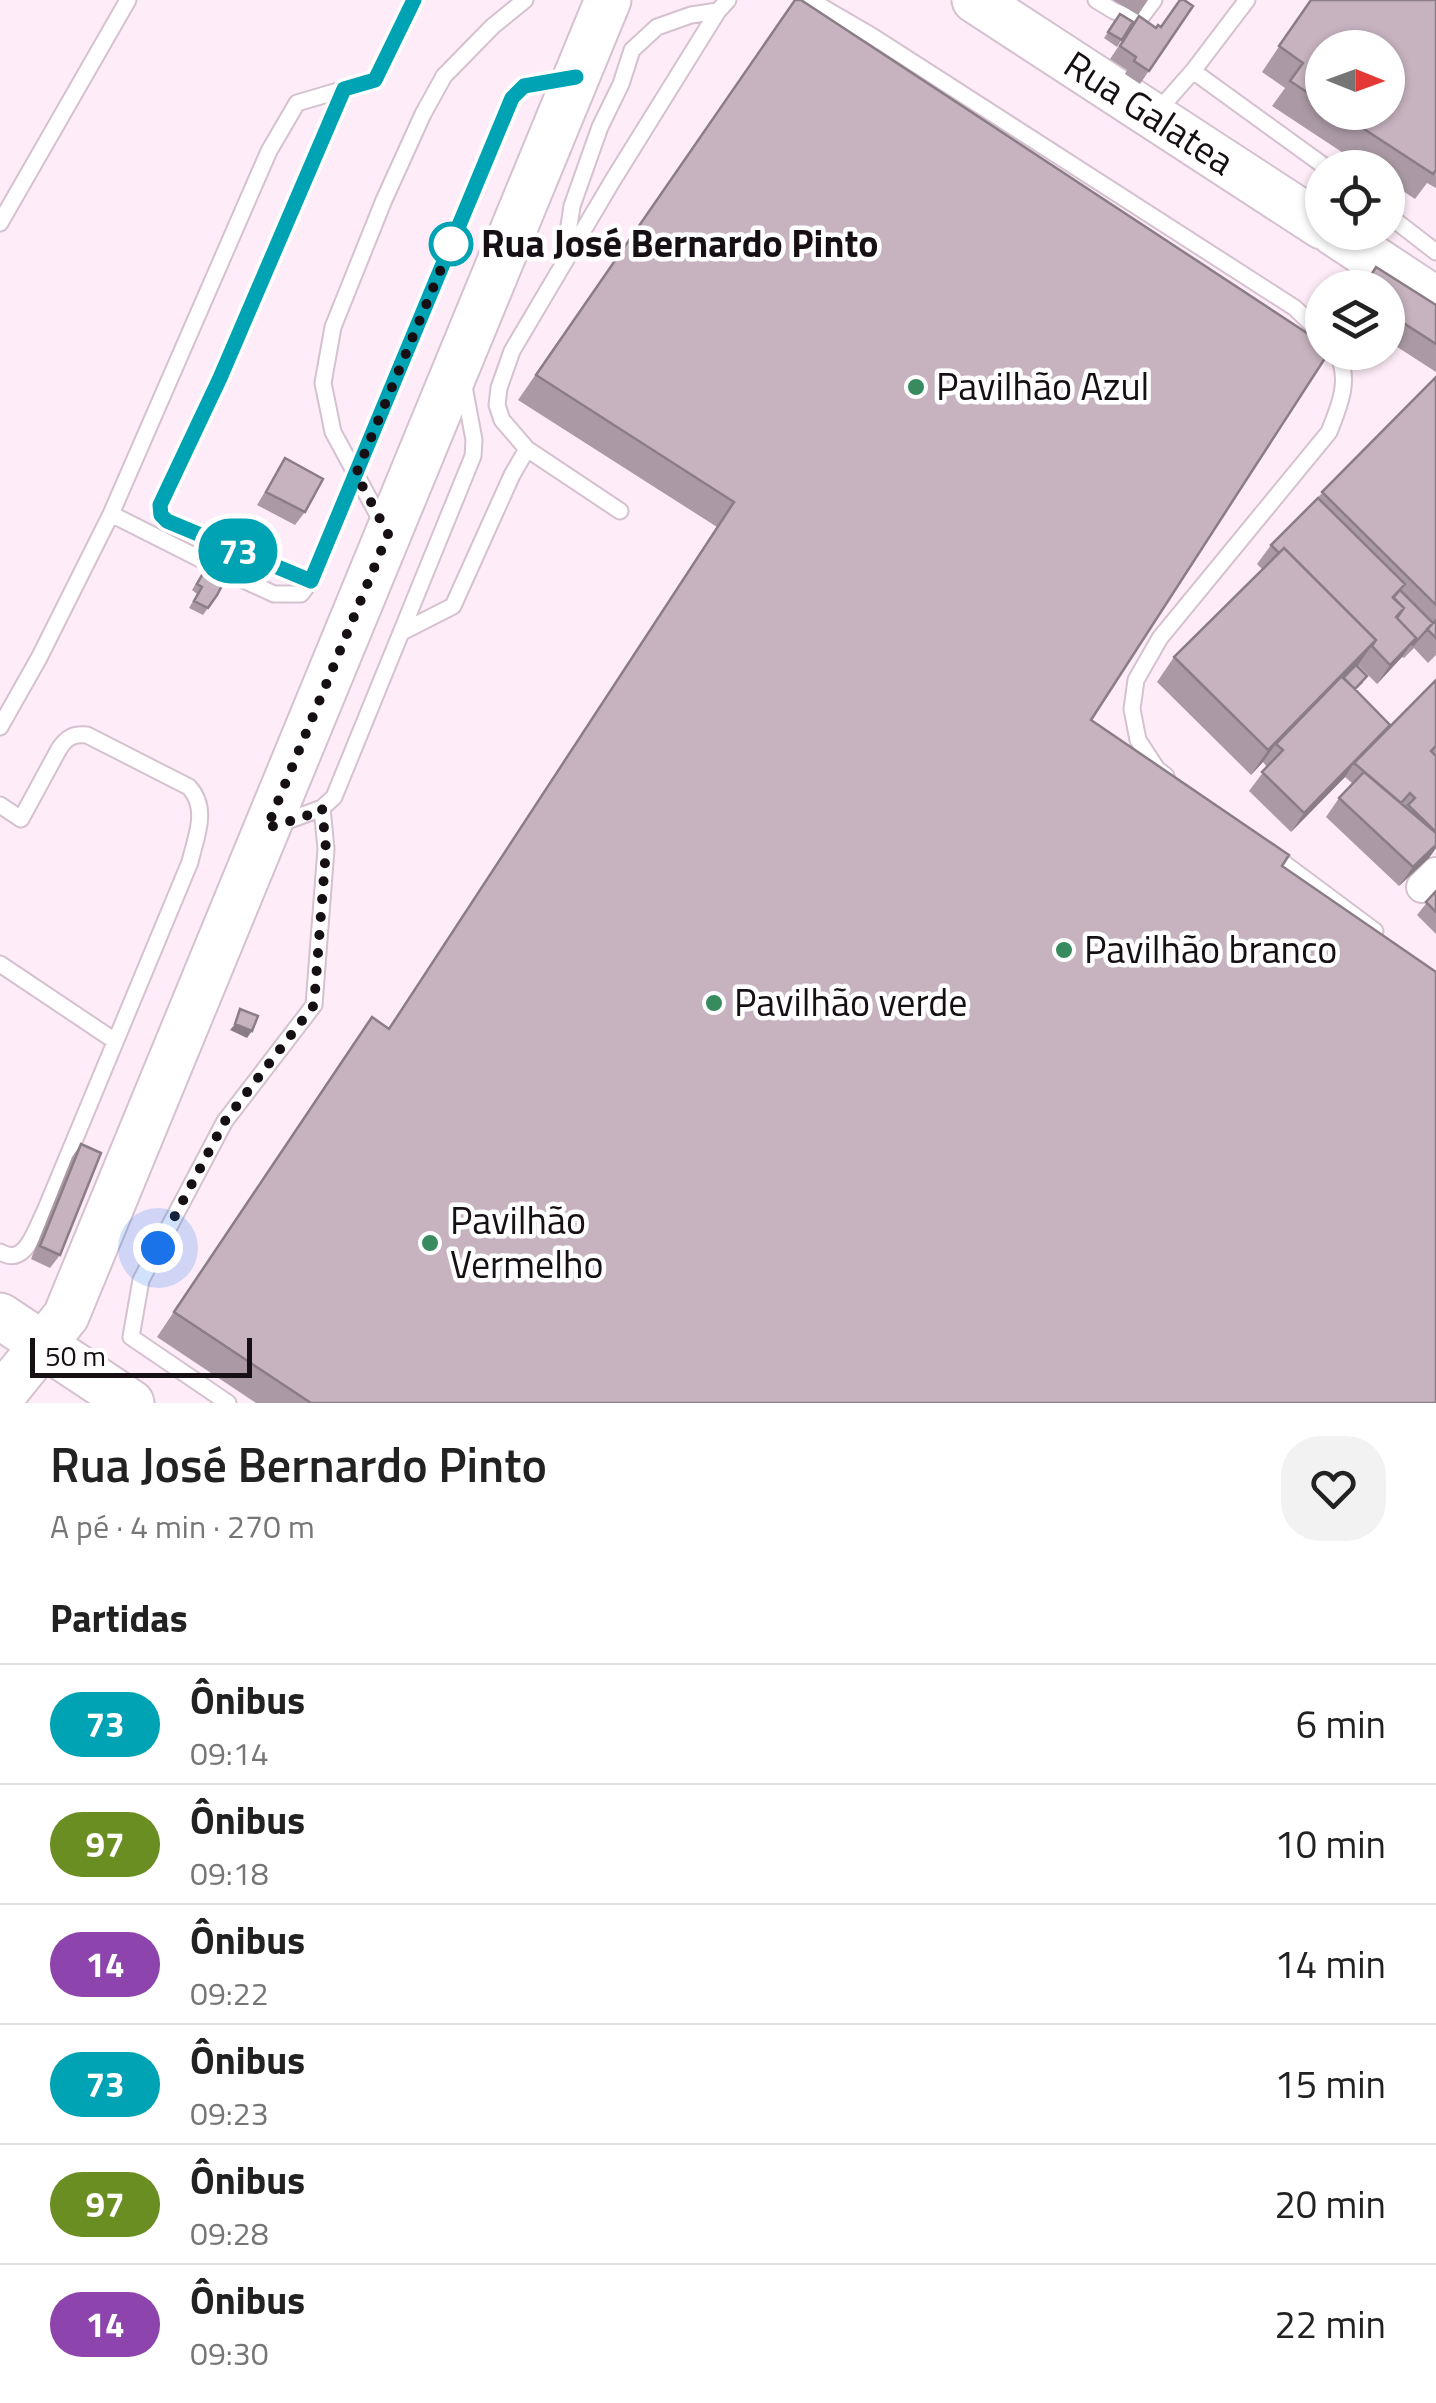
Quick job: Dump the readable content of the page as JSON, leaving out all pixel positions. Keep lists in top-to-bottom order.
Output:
{
  "streets": {
    "street": ["Rua Galatea"]
  },
  "places": [
    "Rua José Bernardo Pinto",
    "Pavilhão Azul",
    "Pavilhão branco",
    "Pavilhão verde",
    "Pavilhão Vermelho"
  ],
  "lines": ["bus line 73"],
  "scale_bar": "50 m",
  "north": "right",
  "page": {
    "on_map": "73",
    "scale": "50 m",
    "heading": [
      ["Rua José Bernardo Pinto", "A pé · 4 min · 270 m"],
      "Partidas"
    ],
    "list": [
      {
        "mark": "73",
        "name": "Ônibus",
        "note": "09:14",
        "value": "6 min"
      },
      {
        "mark": "97",
        "name": "Ônibus",
        "note": "09:18",
        "value": "10 min"
      },
      {
        "mark": "14",
        "name": "Ônibus",
        "note": "09:22",
        "value": "14 min"
      },
      {
        "mark": "73",
        "name": "Ônibus",
        "note": "09:23",
        "value": "15 min"
      },
      {
        "mark": "97",
        "name": "Ônibus",
        "note": "09:28",
        "value": "20 min"
      },
      {
        "mark": "14",
        "name": "Ônibus",
        "note": "09:30",
        "value": "22 min"
      }
    ]
  }
}
